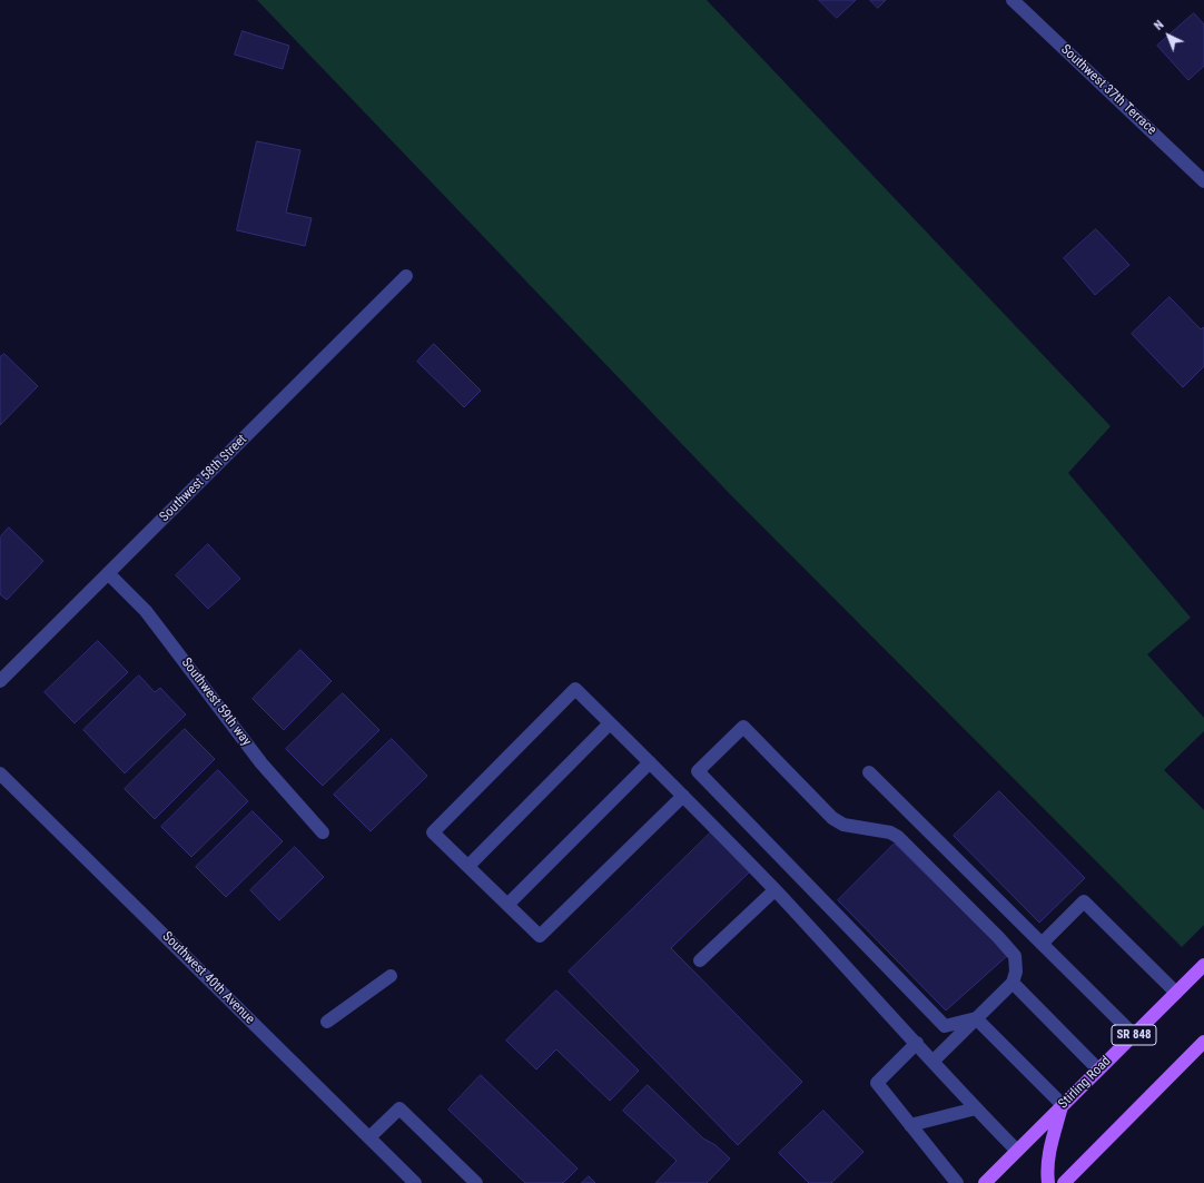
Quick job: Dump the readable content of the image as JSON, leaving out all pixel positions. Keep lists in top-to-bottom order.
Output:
{
  "streets": {
    "main road": ["SR 848", "Stirling Road"],
    "street": [
      "Southwest 37th Terrace",
      "Southwest 58th Street",
      "Southwest 59th way",
      "Southwest 40th Avenue"
    ]
  },
  "crossings": [
    ["Southwest 58th Street", "Southwest 59th way"]
  ],
  "north": "top left"
}
